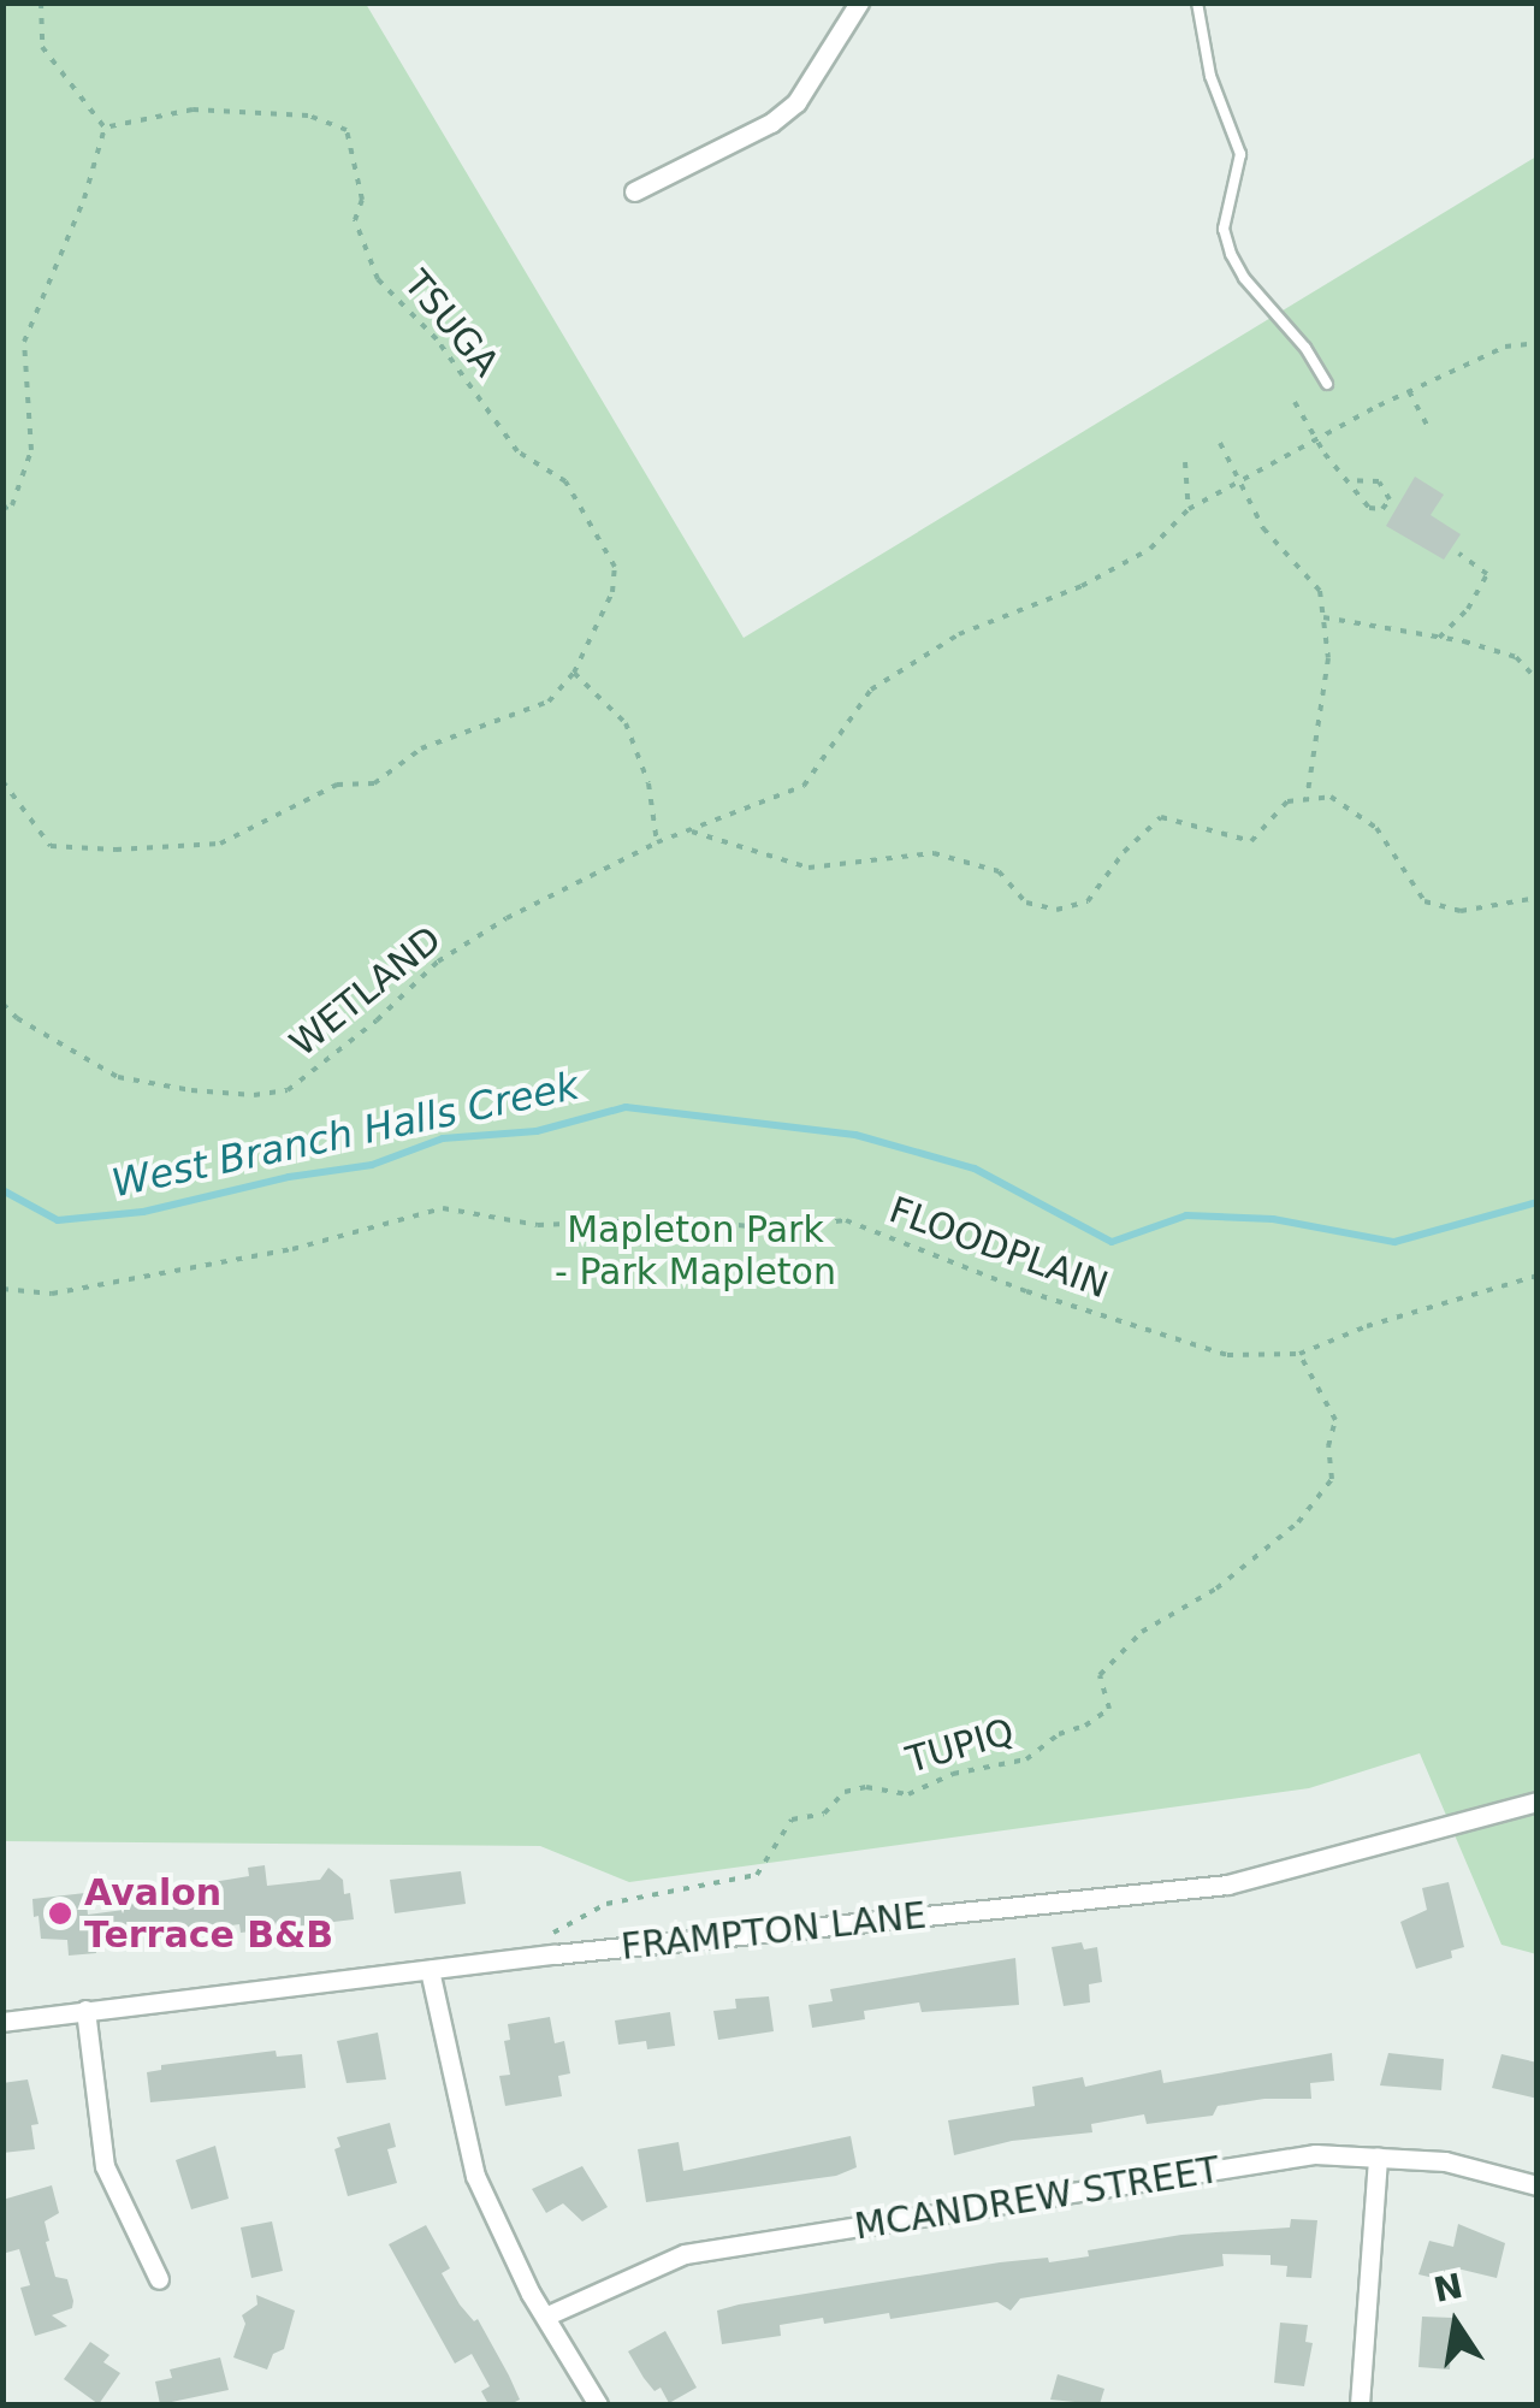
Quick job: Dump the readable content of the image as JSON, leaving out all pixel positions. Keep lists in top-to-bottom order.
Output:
{
  "streets": {
    "street": ["FRAMPTON LANE", "MCANDREW STREET"],
    "path": [
      "TSUGA",
      "WETLAND",
      "FLOODPLAIN",
      "TUPIQ"
    ]
  },
  "crossings": [
    ["FLOODPLAIN", "TUPIQ"],
    ["TUPIQ", "FRAMPTON LANE"]
  ],
  "water": ["West Branch Halls Creek"],
  "parks": ["Mapleton Park - Park Mapleton"],
  "places": ["Avalon Terrace B&B"],
  "north": "top"
}
